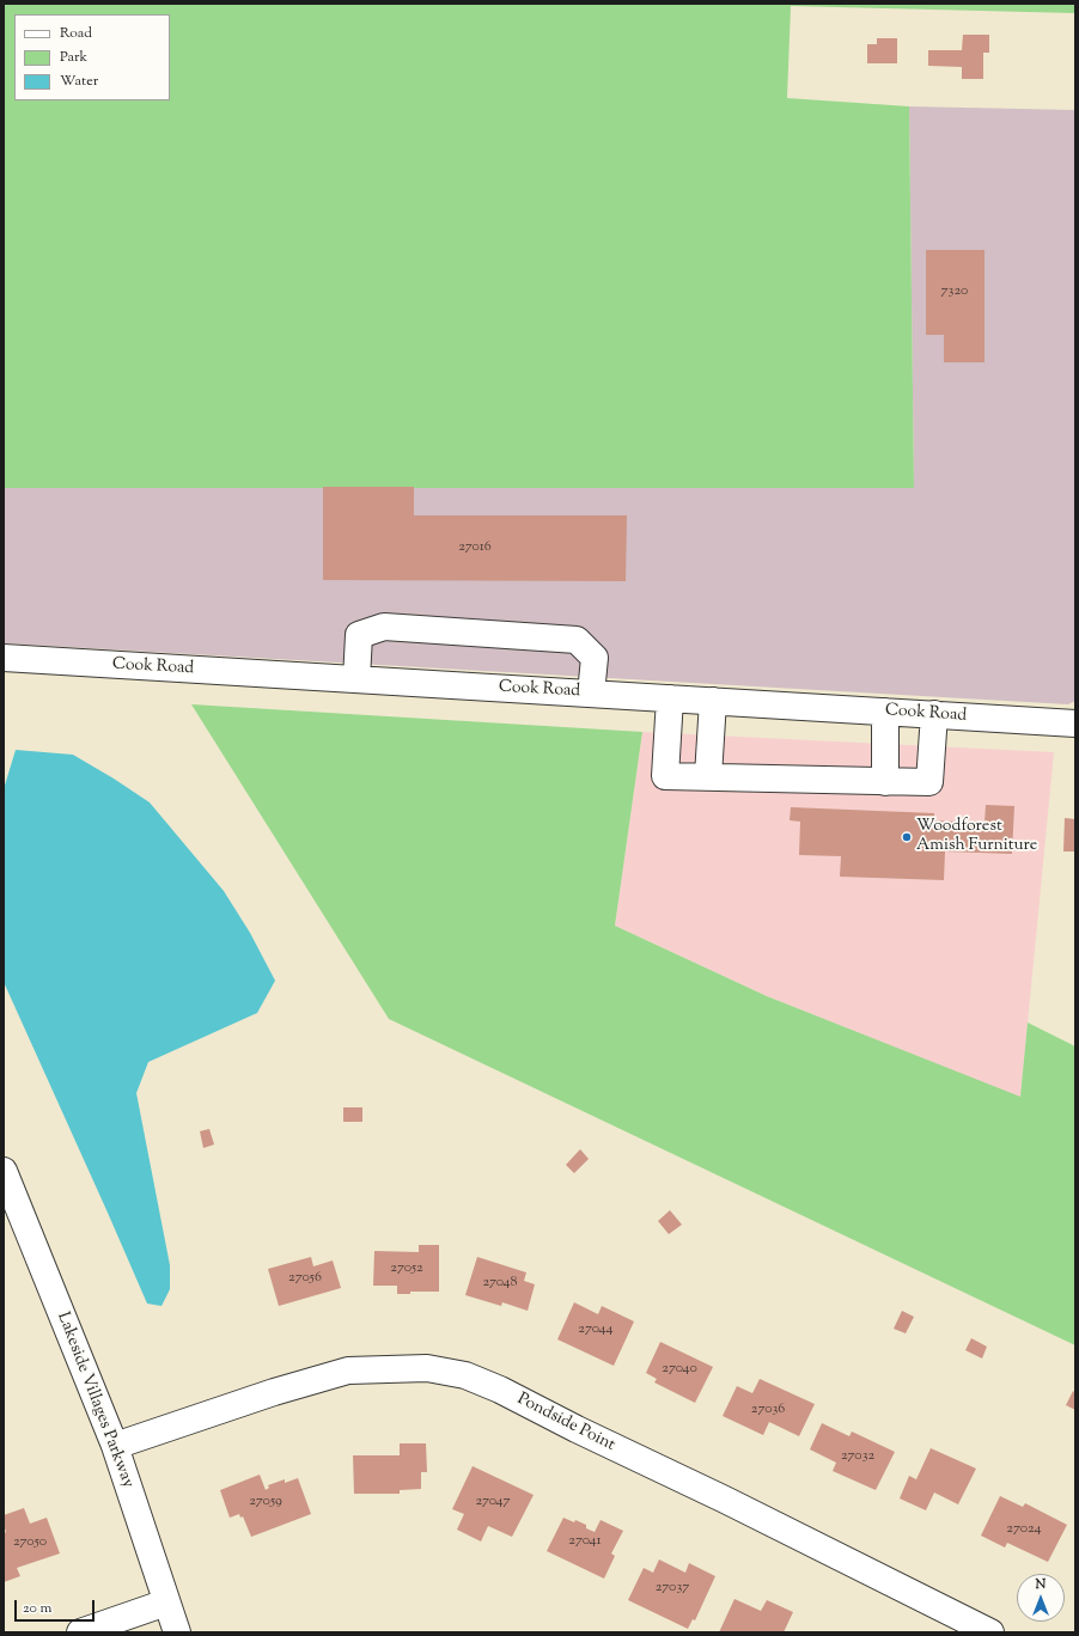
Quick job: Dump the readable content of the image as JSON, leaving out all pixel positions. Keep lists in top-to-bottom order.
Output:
{
  "streets": {
    "street": ["Cook Road", "Lakeside Villages Parkway", "Pondside Point"]
  },
  "crossings": [
    ["Lakeside Villages Parkway", "Pondside Point"]
  ],
  "places": ["Woodforest Amish Furniture"],
  "house_numbers": [
    "7320",
    "27016",
    "27052",
    "27056",
    "27048",
    "27044",
    "27040",
    "27036",
    "27032",
    "27059",
    "27047",
    "27024",
    "27041",
    "27050",
    "27037"
  ],
  "legend": ["Road", "Park", "Water"],
  "scale_bar": "20 m",
  "north": "top"
}
